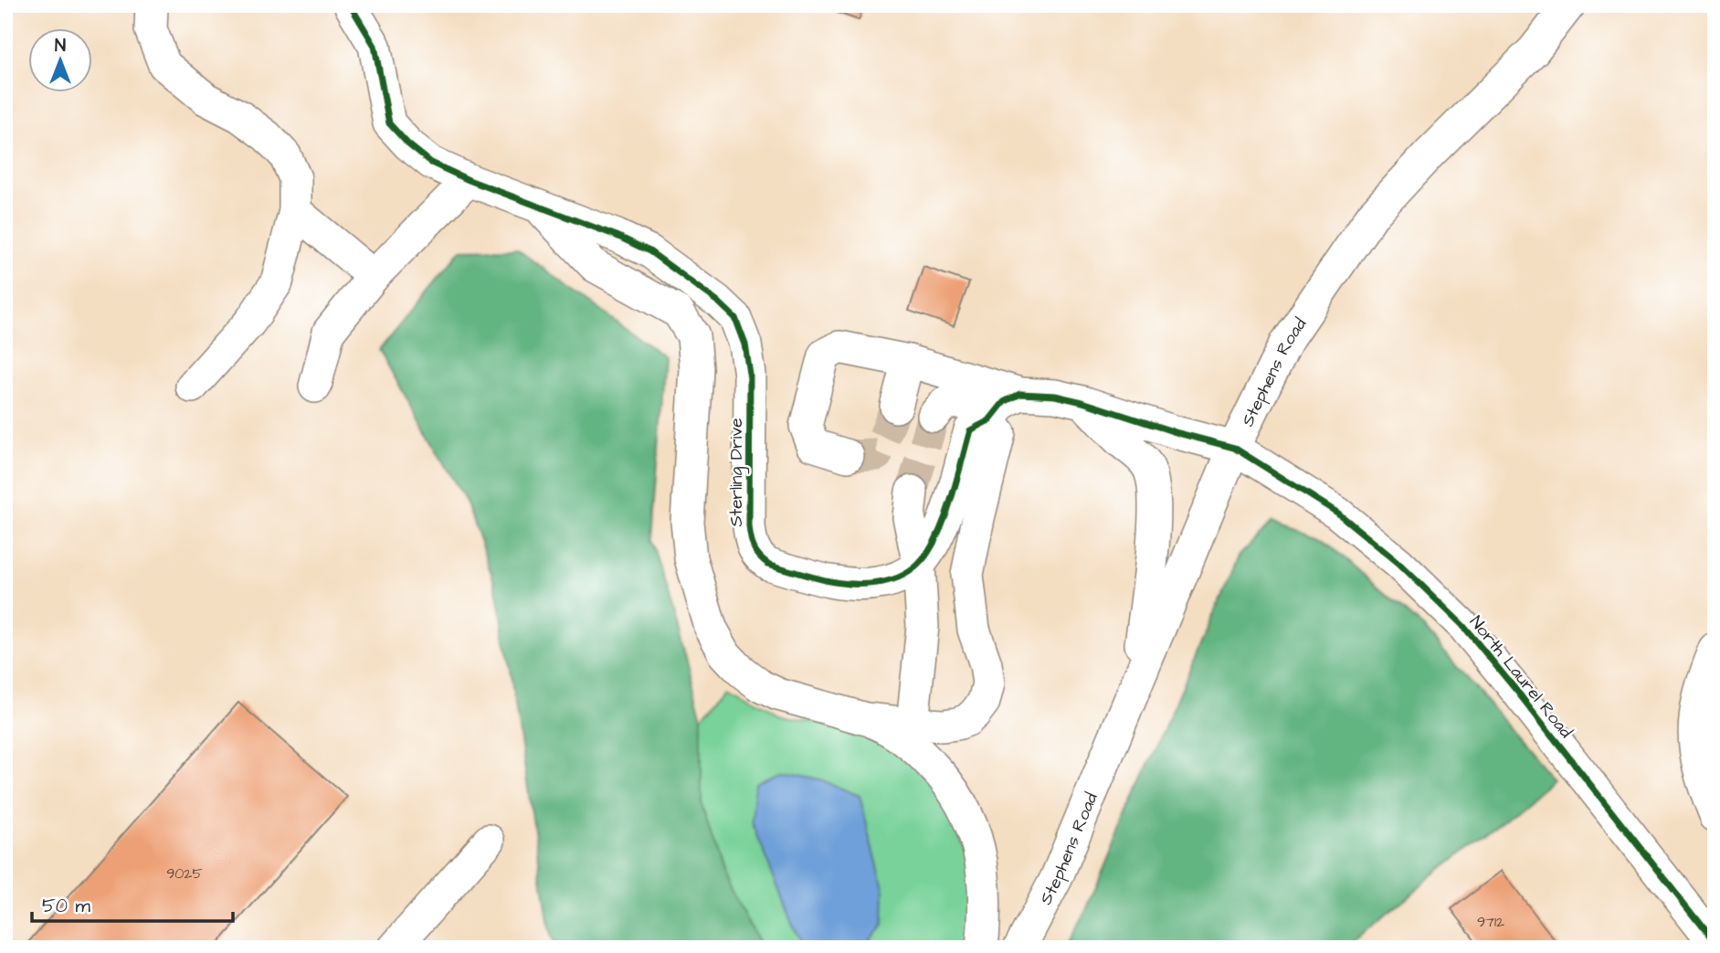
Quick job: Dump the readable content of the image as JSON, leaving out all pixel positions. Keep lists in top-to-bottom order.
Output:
{
  "streets": {
    "street": ["Stephens Road", "Sterling Drive", "North Laurel Road"]
  },
  "crossings": [
    ["Stephens Road", "North Laurel Road"]
  ],
  "house_numbers": ["9025", "9712"],
  "scale_bar": "50 m",
  "north": "top"
}
